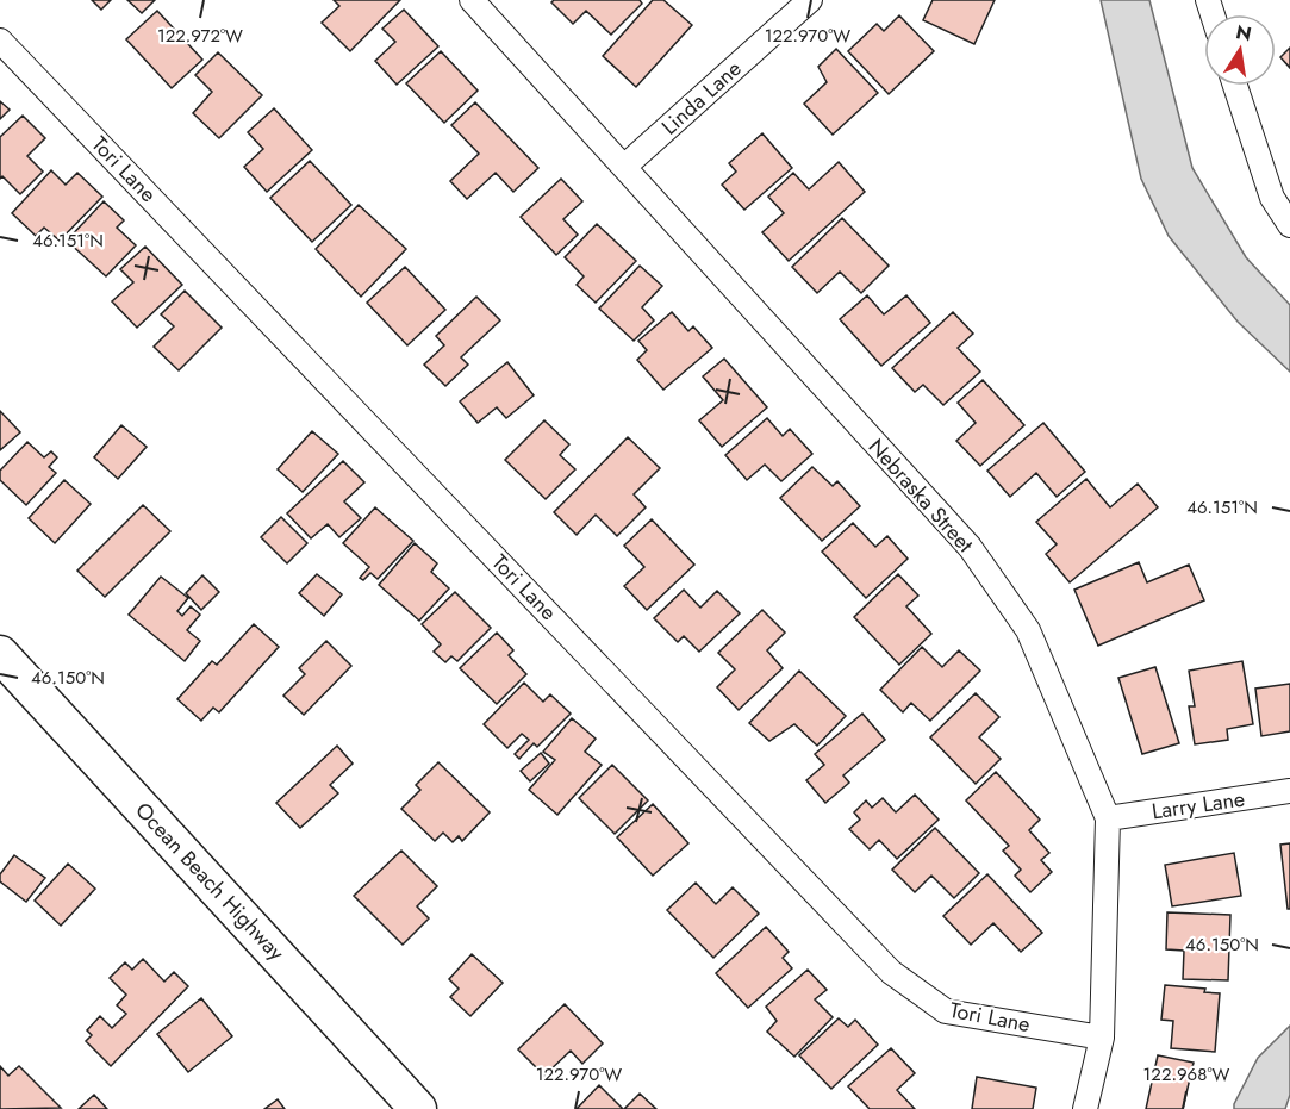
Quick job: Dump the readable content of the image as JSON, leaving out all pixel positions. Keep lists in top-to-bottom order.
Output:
{
  "streets": {
    "main road": ["Ocean Beach Highway"],
    "street": [
      "Linda Lane",
      "Tori Lane",
      "Nebraska Street",
      "Larry Lane"
    ]
  },
  "crossings": [
    ["Linda Lane", "Nebraska Street"],
    ["Tori Lane", "Nebraska Street"],
    ["Nebraska Street", "Larry Lane"]
  ],
  "north": "top",
  "coordinates": [
    "122.972°W",
    "122.970°W",
    "46.151°N",
    "46.150°N",
    "122.968°W"
  ]
}
